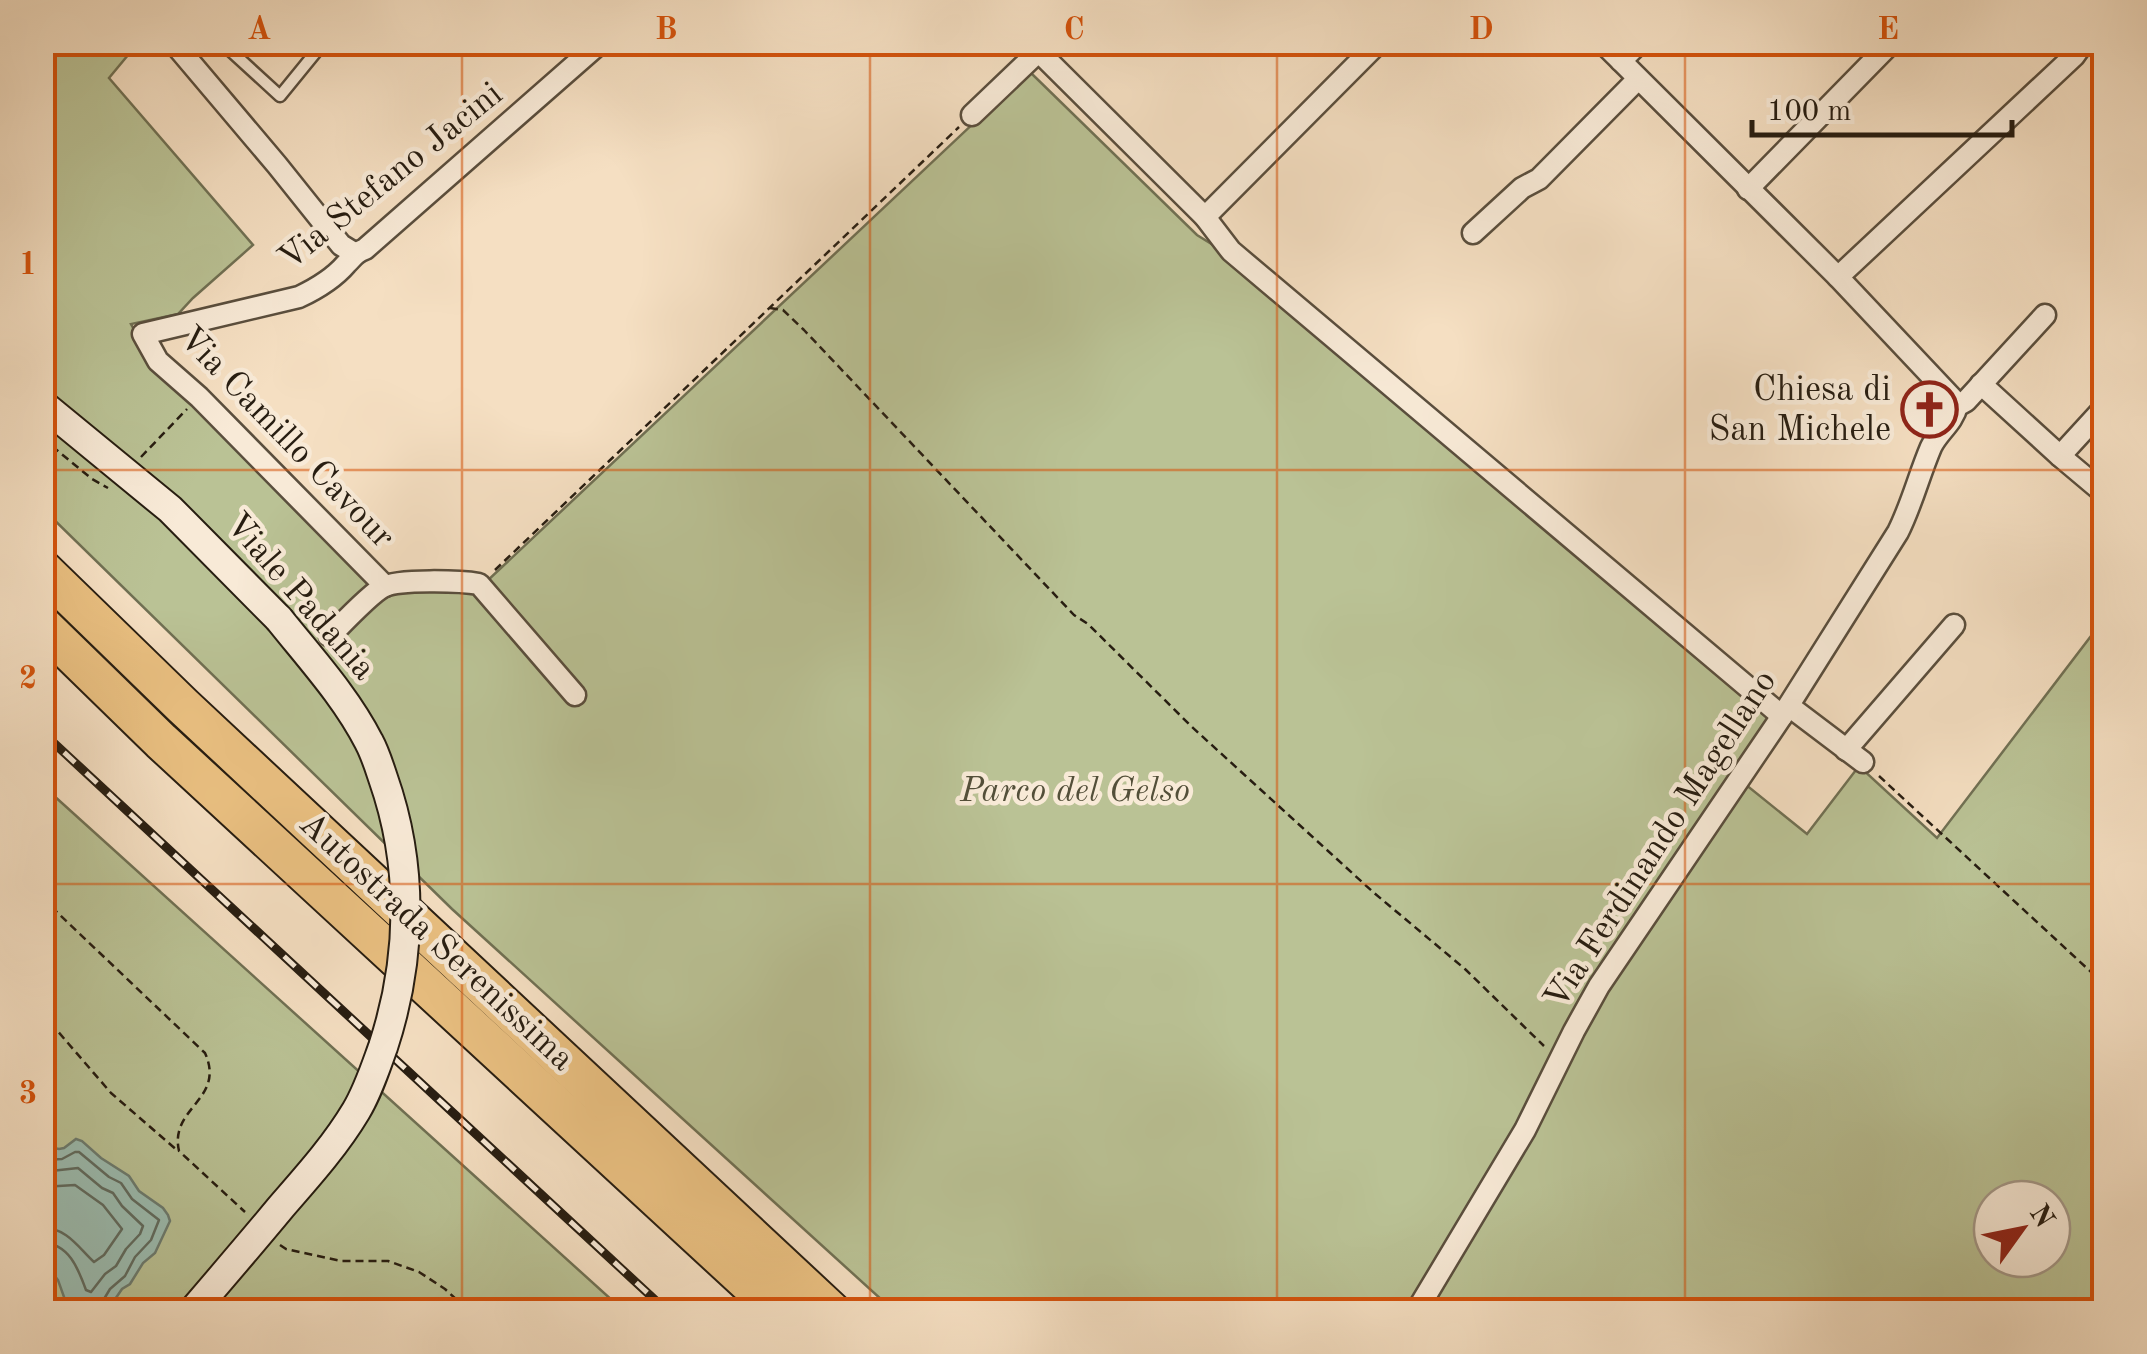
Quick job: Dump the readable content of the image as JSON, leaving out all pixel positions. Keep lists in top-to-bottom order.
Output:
{
  "streets": {
    "highway": ["Autostrada Serenissima"],
    "street": [
      "Via Stefano Jacini",
      "Via Camillo Cavour",
      "Viale Padania",
      "Via Ferdinando Magellano"
    ]
  },
  "crossings": [
    ["Via Stefano Jacini", "Via Camillo Cavour"]
  ],
  "parks": ["Parco del Gelso"],
  "places": {
    "church": ["Chiesa di San Michele"]
  },
  "scale_bar": "100 m",
  "north": "top right",
  "grid": {
    "columns": [
      "A",
      "B",
      "C",
      "D",
      "E"
    ],
    "rows": ["1", "2", "3"]
  }
}
